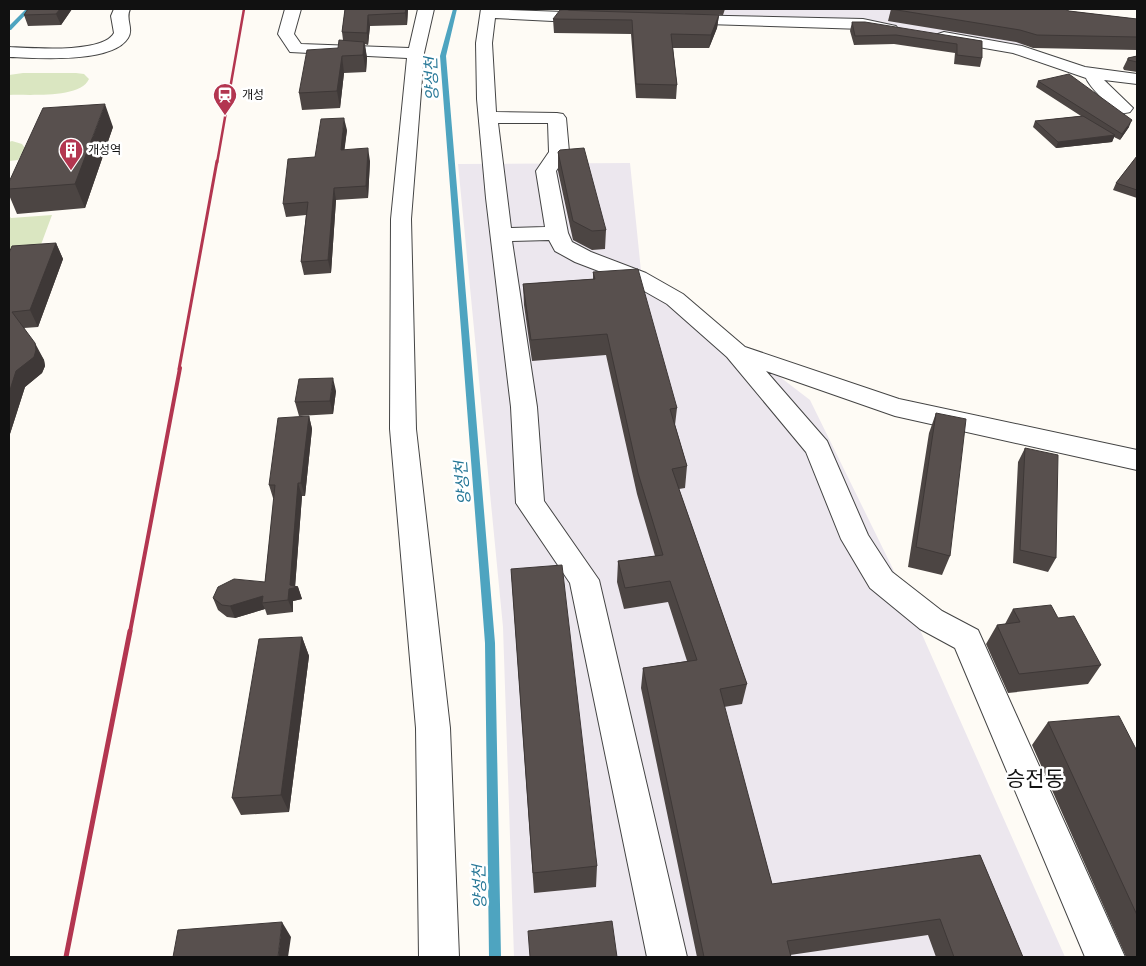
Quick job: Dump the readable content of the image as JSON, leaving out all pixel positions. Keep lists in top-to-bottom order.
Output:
{
  "districts": ["승전동"],
  "water": ["양성천"],
  "places": {
    "station": ["개성"],
    "building": ["개성역"]
  }
}
